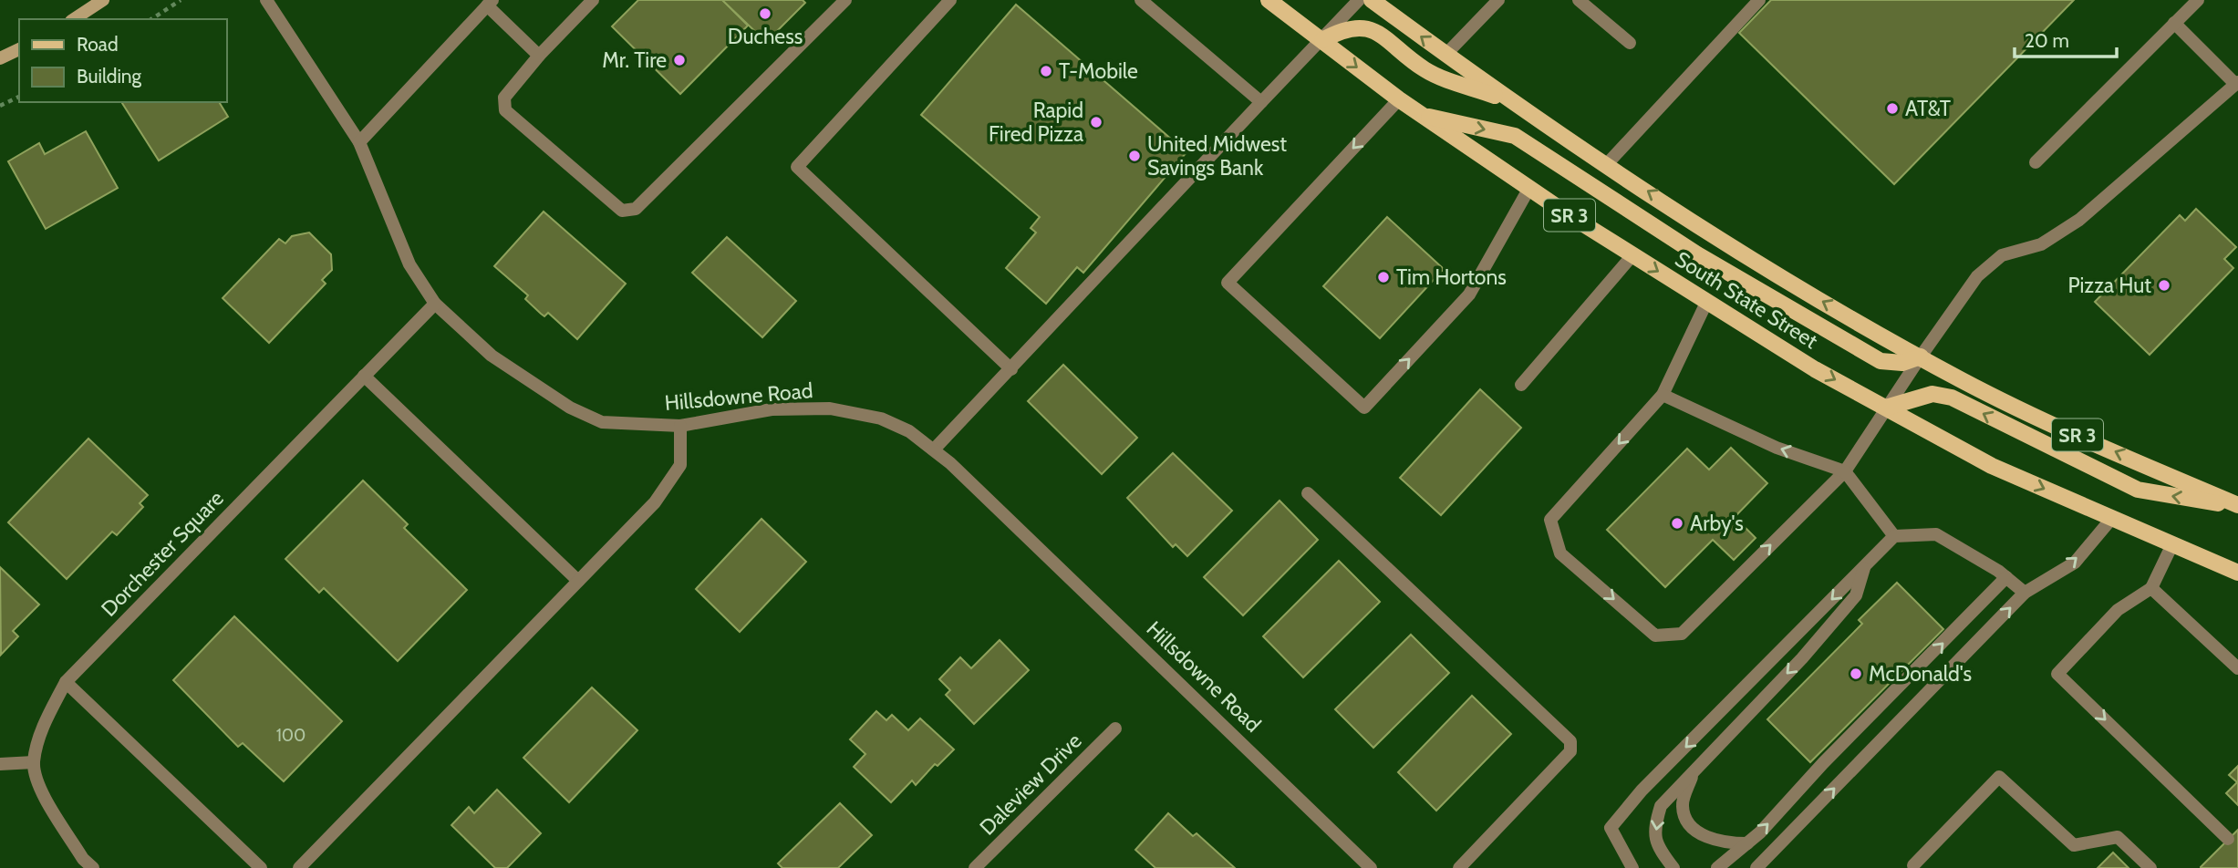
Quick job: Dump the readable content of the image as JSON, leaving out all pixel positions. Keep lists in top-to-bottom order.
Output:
{
  "streets": {
    "main road": ["SR 3", "South State Street"],
    "street": ["Hillsdowne Road", "Dorchester Square", "Daleview Drive"]
  },
  "crossings": [
    ["Hillsdowne Road", "Dorchester Square"]
  ],
  "places": [
    "Duchess",
    "Mr. Tire",
    "T-Mobile",
    "AT&T",
    "Rapid Fired Pizza",
    "United Midwest Savings Bank",
    "Tim Hortons",
    "Pizza Hut",
    "Arby's",
    "McDonald's"
  ],
  "house_numbers": ["100"],
  "legend": ["Road", "Building"],
  "scale_bar": "20 m"
}
